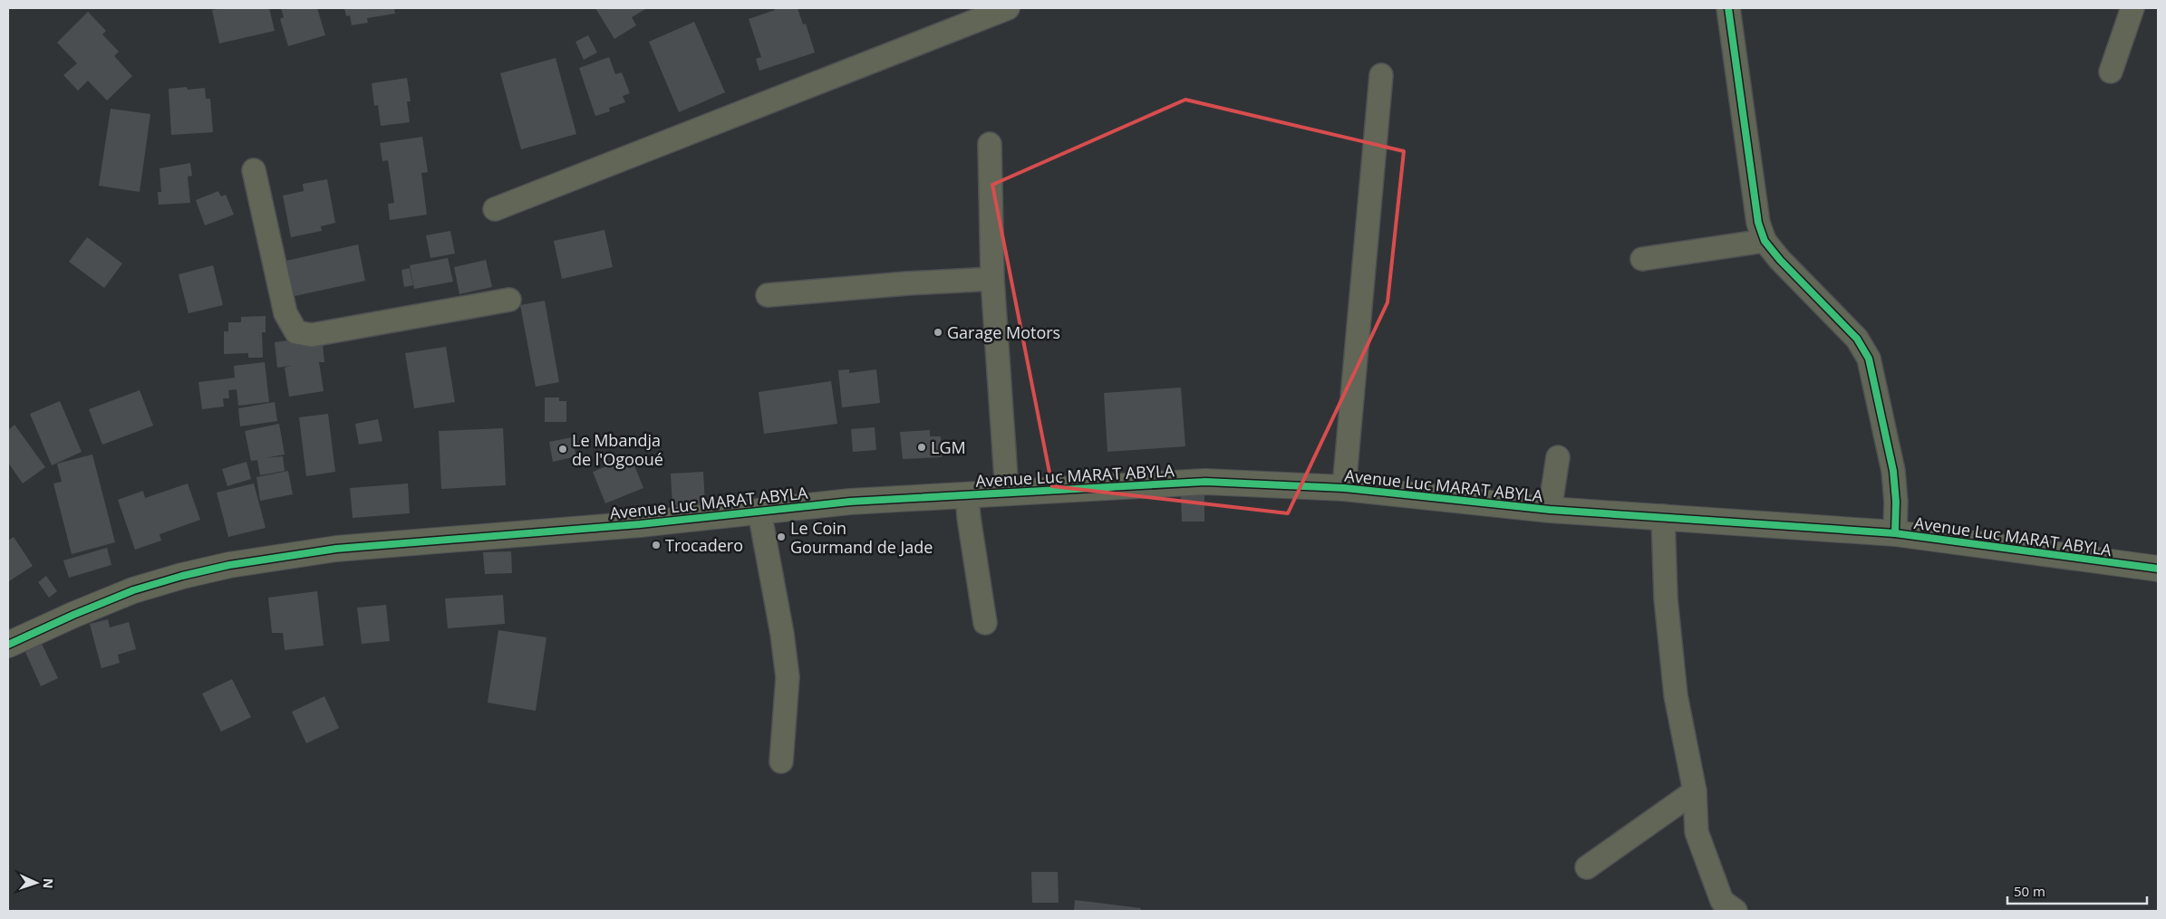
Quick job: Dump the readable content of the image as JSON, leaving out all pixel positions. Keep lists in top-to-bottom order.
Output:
{
  "streets": {
    "street": ["Avenue Luc MARAT ABYLA"]
  },
  "places": [
    "Garage Motors",
    "LGM",
    "Le Mbandja de l'Ogooué",
    "Le Coin Gourmand de Jade",
    "Trocadero"
  ],
  "scale_bar": "50 m",
  "north": "right"
}
